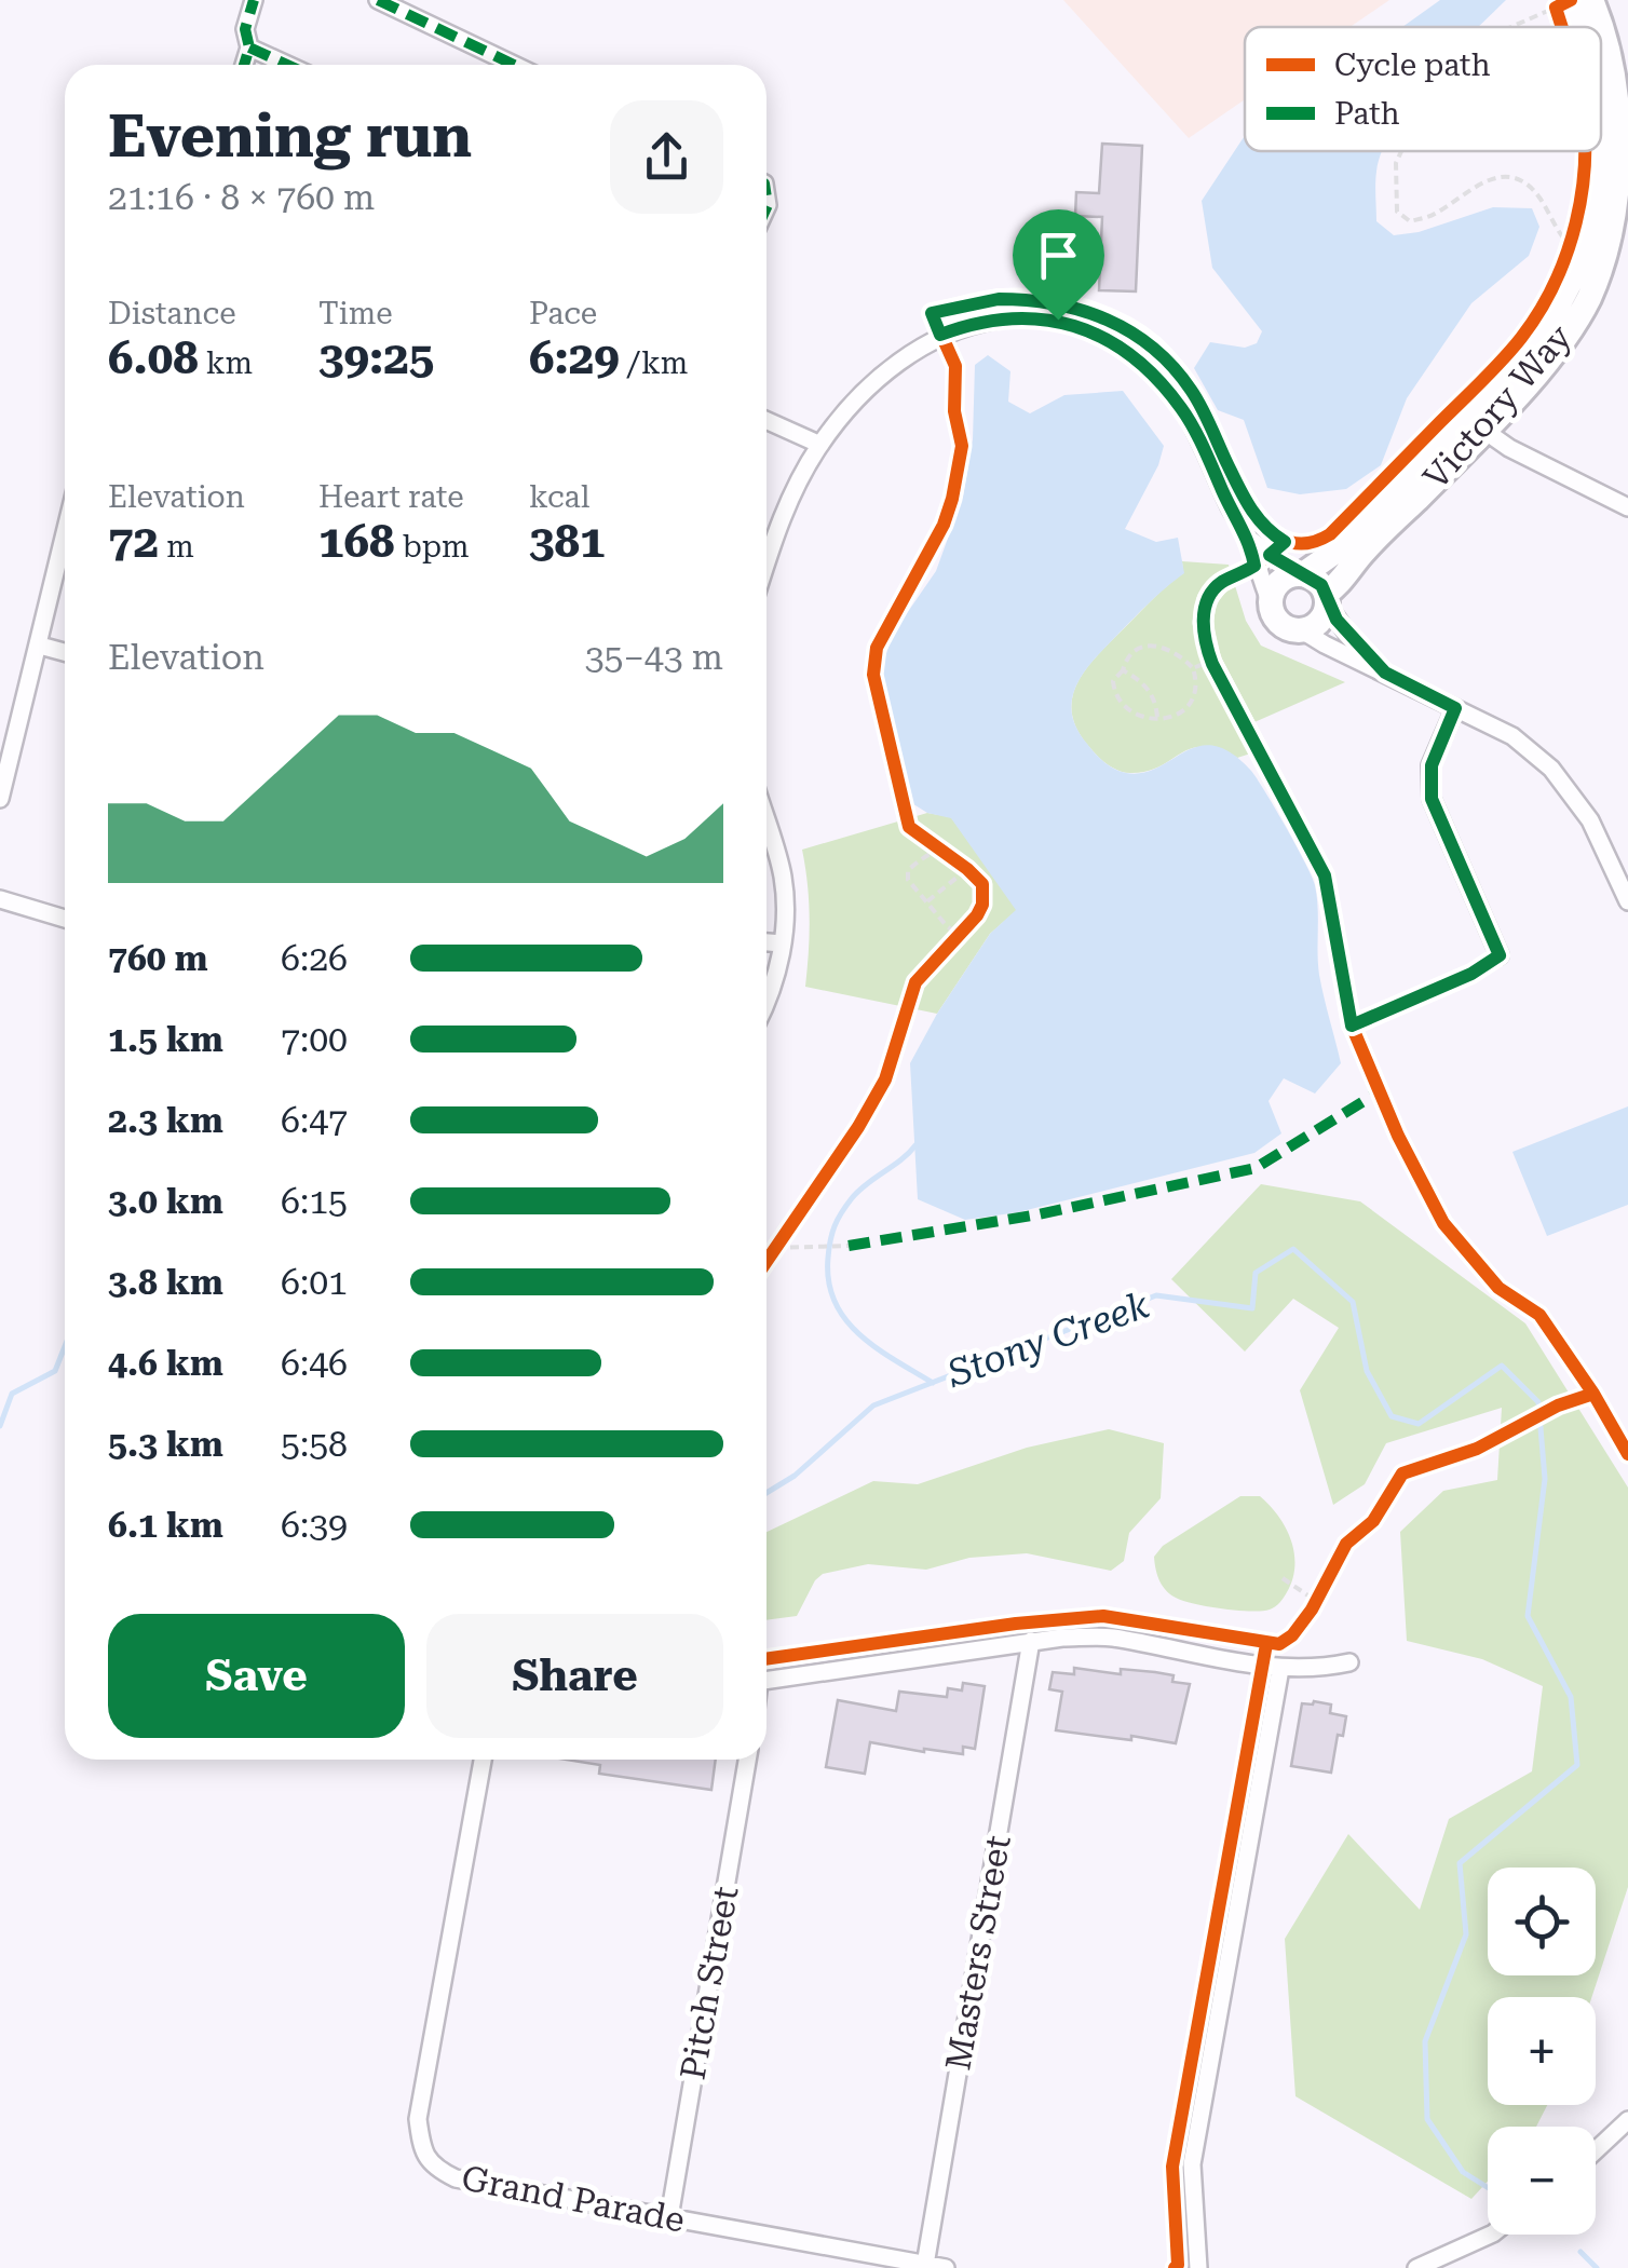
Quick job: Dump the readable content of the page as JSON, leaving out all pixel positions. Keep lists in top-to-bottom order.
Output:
{
  "streets": {
    "street": [
      "Victory Way",
      "Masters Street",
      "Pitch Street",
      "Grand Parade"
    ]
  },
  "crossings": [
    ["Masters Street", "Grand Parade"],
    ["Pitch Street", "Grand Parade"]
  ],
  "water": ["Stony Creek"],
  "legend": ["Cycle path", "Path"],
  "page": {
    "heading": ["Evening run", "21:16 · 8 × 760 m"],
    "stats": [
      ["Distance", "6.08 km"],
      ["Time", "39:25"],
      ["Pace", "6:29 /km"],
      ["Elevation", "72 m"],
      ["Heart rate", "168 bpm"],
      ["kcal", "381"]
    ],
    "chart": ["Elevation", "35–43 m"],
    "list": [
      {
        "name": "760 m",
        "note": "6:26"
      },
      {
        "name": "1.5 km",
        "note": "7:00"
      },
      {
        "name": "2.3 km",
        "note": "6:47"
      },
      {
        "name": "3.0 km",
        "note": "6:15"
      },
      {
        "name": "3.8 km",
        "note": "6:01"
      },
      {
        "name": "4.6 km",
        "note": "6:46"
      },
      {
        "name": "5.3 km",
        "note": "5:58"
      },
      {
        "name": "6.1 km",
        "note": "6:39"
      }
    ],
    "buttons": ["Save", "Share"],
    "map_buttons": ["+", "−"]
  }
}
